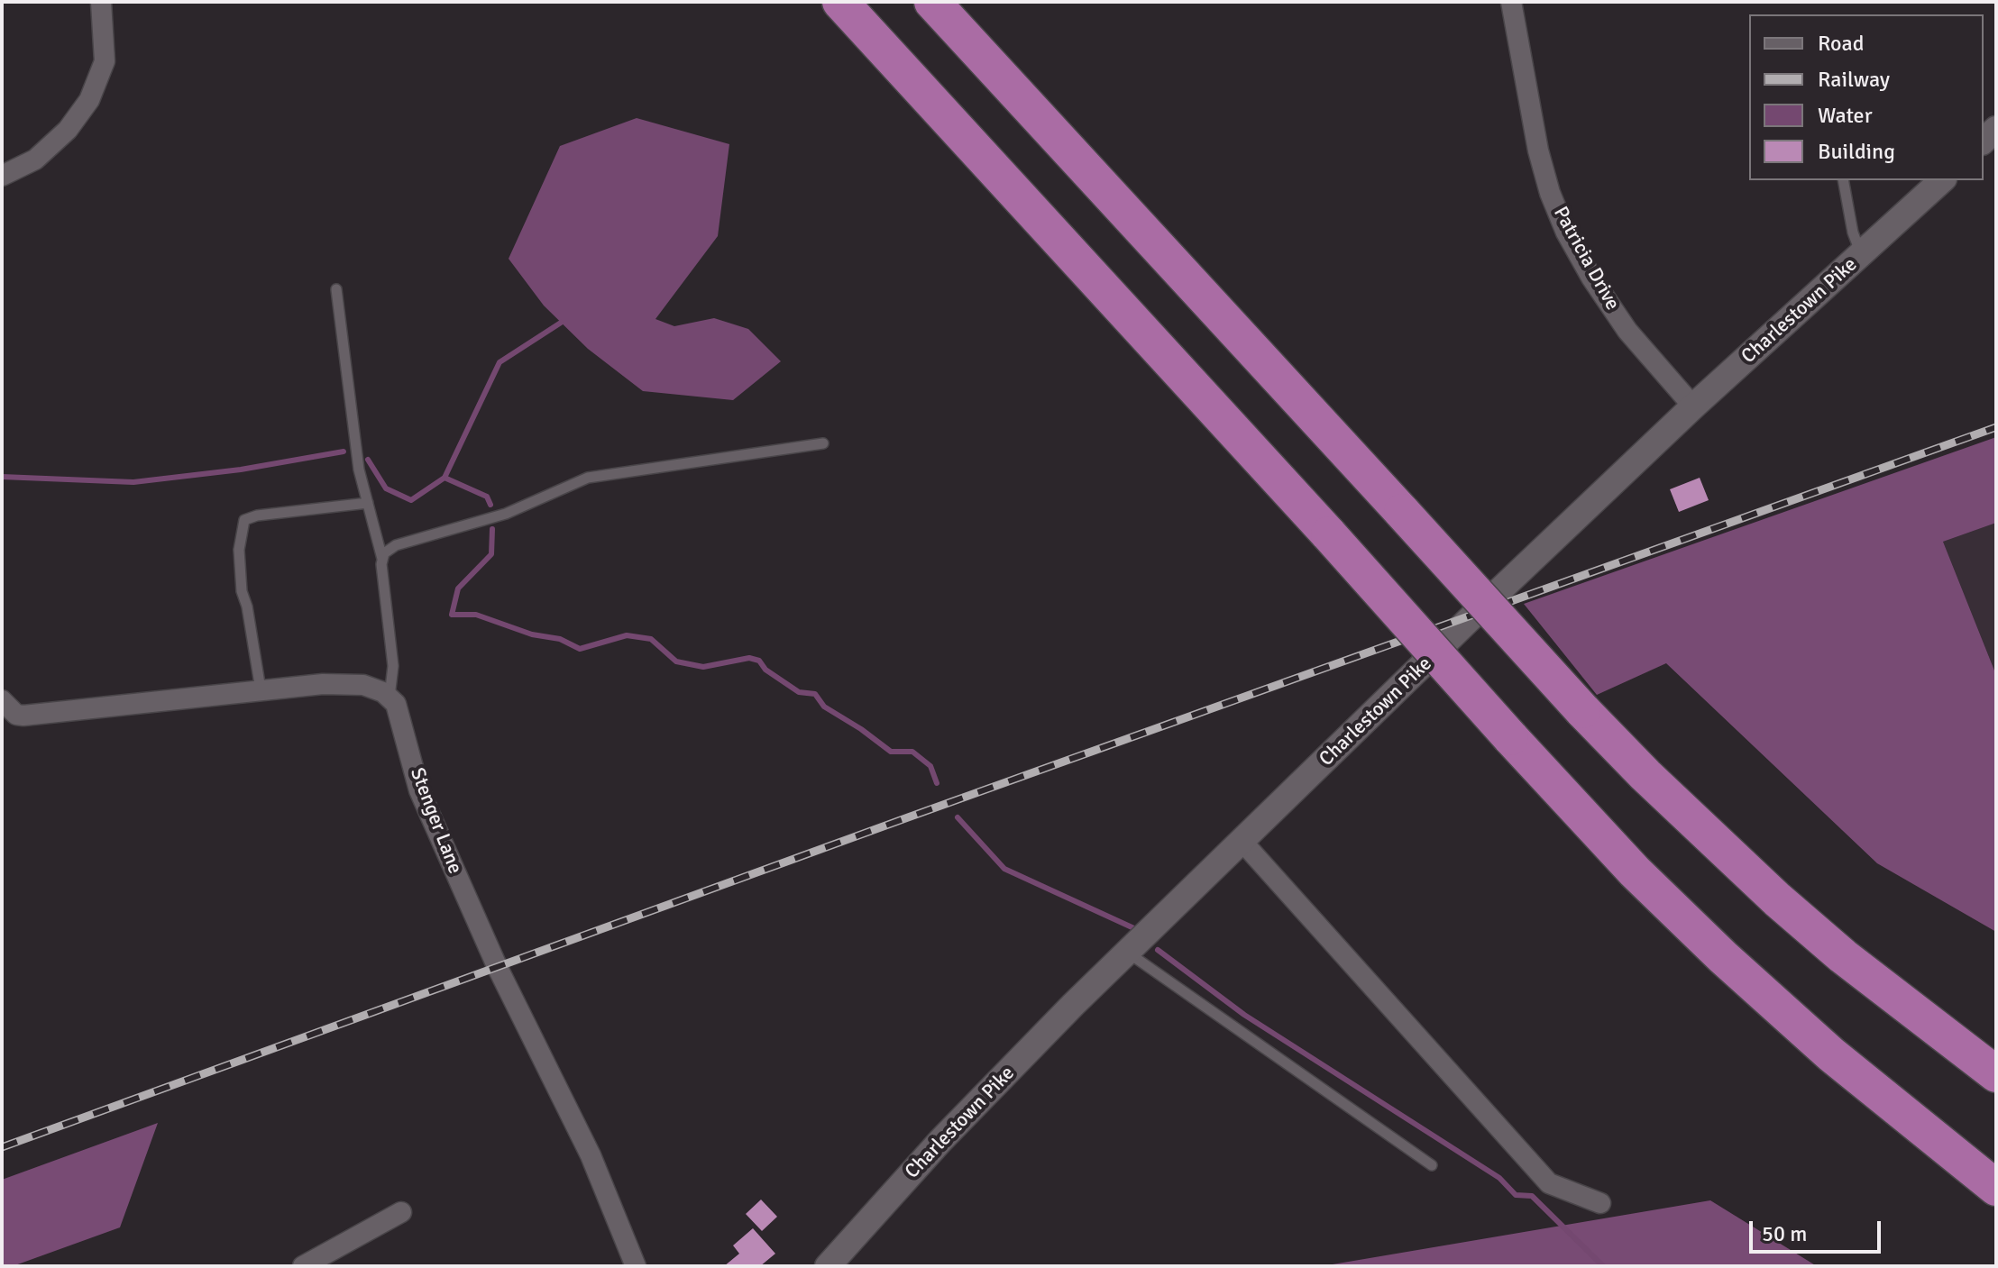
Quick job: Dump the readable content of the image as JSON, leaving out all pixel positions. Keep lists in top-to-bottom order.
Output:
{
  "streets": {
    "street": ["Patricia Drive", "Charlestown Pike", "Stenger Lane"]
  },
  "crossings": [
    ["Patricia Drive", "Charlestown Pike"]
  ],
  "legend": [
    "Road",
    "Railway",
    "Water",
    "Building"
  ],
  "scale_bar": "50 m"
}
